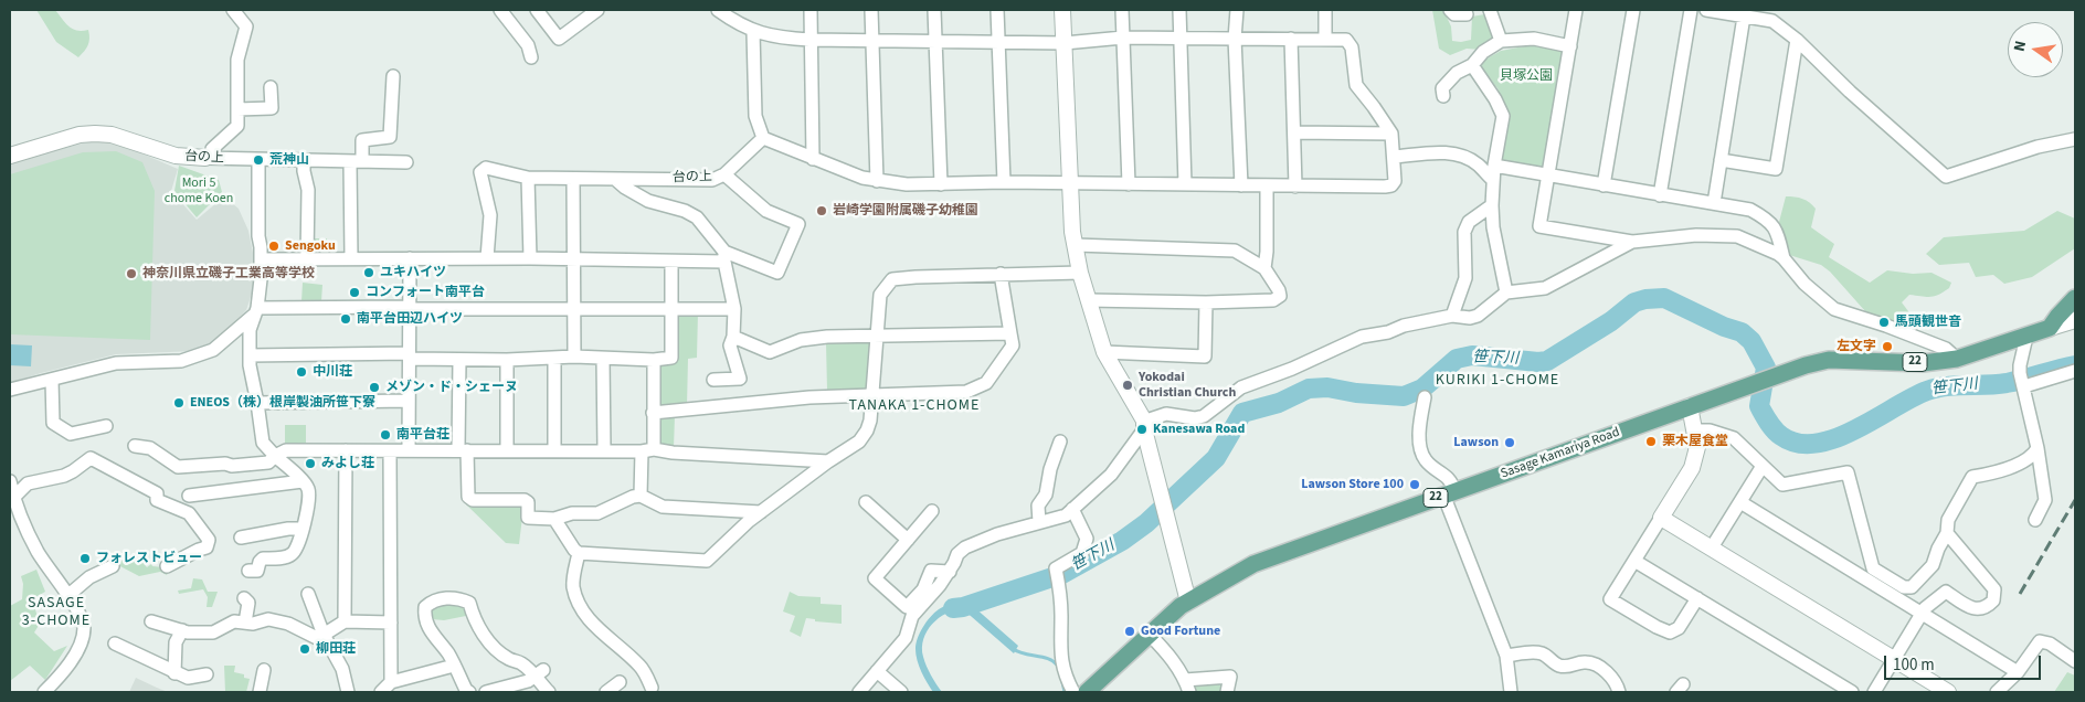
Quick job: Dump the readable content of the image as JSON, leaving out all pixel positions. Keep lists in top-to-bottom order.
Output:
{
  "streets": {
    "main road": ["22", "Sasage Kamariya Road"],
    "street": ["台の上"]
  },
  "districts": ["KURIKI 1-CHOME", "TANAKA 1-CHOME", "SASAGE 3-CHOME"],
  "water": ["笹下川"],
  "parks": ["貝塚公園", "Mori 5 chome Koen"],
  "places": [
    "荒神山",
    "岩崎学園附属磯子幼稚園",
    "Sengoku",
    "ユキハイツ",
    "神奈川県立磯子工業高等学校",
    "コンフォート南平台",
    "南平台田辺ハイツ",
    "馬頭観世音",
    "左文字",
    "中川荘",
    "Yokodai Christian Church",
    "メゾン・ド・シェーヌ",
    "ENEOS（株）根岸製油所笹下寮",
    "Kanesawa Road",
    "南平台荘",
    "栗木屋食堂",
    "Lawson",
    "みよし荘",
    "Lawson Store 100",
    "フォレストビュー",
    "Good Fortune",
    "柳田荘"
  ],
  "scale_bar": "100 m",
  "north": "left"
}
